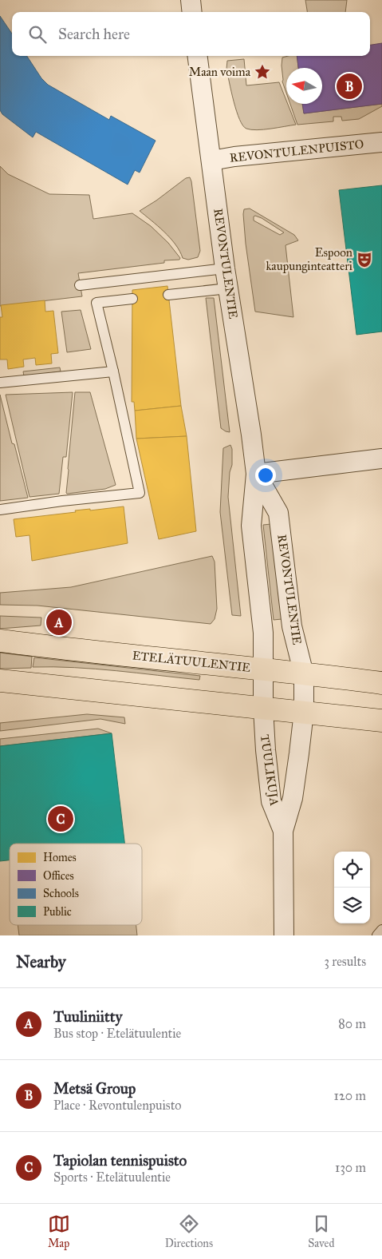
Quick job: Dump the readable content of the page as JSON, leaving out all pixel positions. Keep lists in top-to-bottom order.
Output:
{
  "streets": {
    "main road": ["ETELÄTUULENTIE"],
    "street": ["REVONTULENPUISTO", "REVONTULENTIE", "TUULIKUJA"]
  },
  "crossings": [
    ["REVONTULENPUISTO", "REVONTULENTIE"],
    ["REVONTULENTIE", "ETELÄTUULENTIE"],
    ["REVONTULENTIE", "TUULIKUJA"]
  ],
  "places": {
    "place": ["Maan voima"],
    "theatre": ["Espoon kaupunginteatteri"]
  },
  "legend": [
    "Homes",
    "Offices",
    "Schools",
    "Public"
  ],
  "north": "left",
  "page": {
    "search": "Search here",
    "pins": ["B", "A", "C"],
    "heading": ["Nearby", "3 results"],
    "list": [
      {
        "mark": "A",
        "name": "Tuuliniitty",
        "note": "Bus stop · Etelätuulentie",
        "value": "80 m"
      },
      {
        "mark": "B",
        "name": "Metsä Group",
        "note": "Place · Revontulenpuisto",
        "value": "120 m"
      },
      {
        "mark": "C",
        "name": "Tapiolan tennispuisto",
        "note": "Sports · Etelätuulentie",
        "value": "130 m"
      }
    ],
    "nav": ["Map", "Directions", "Saved"]
  }
}
